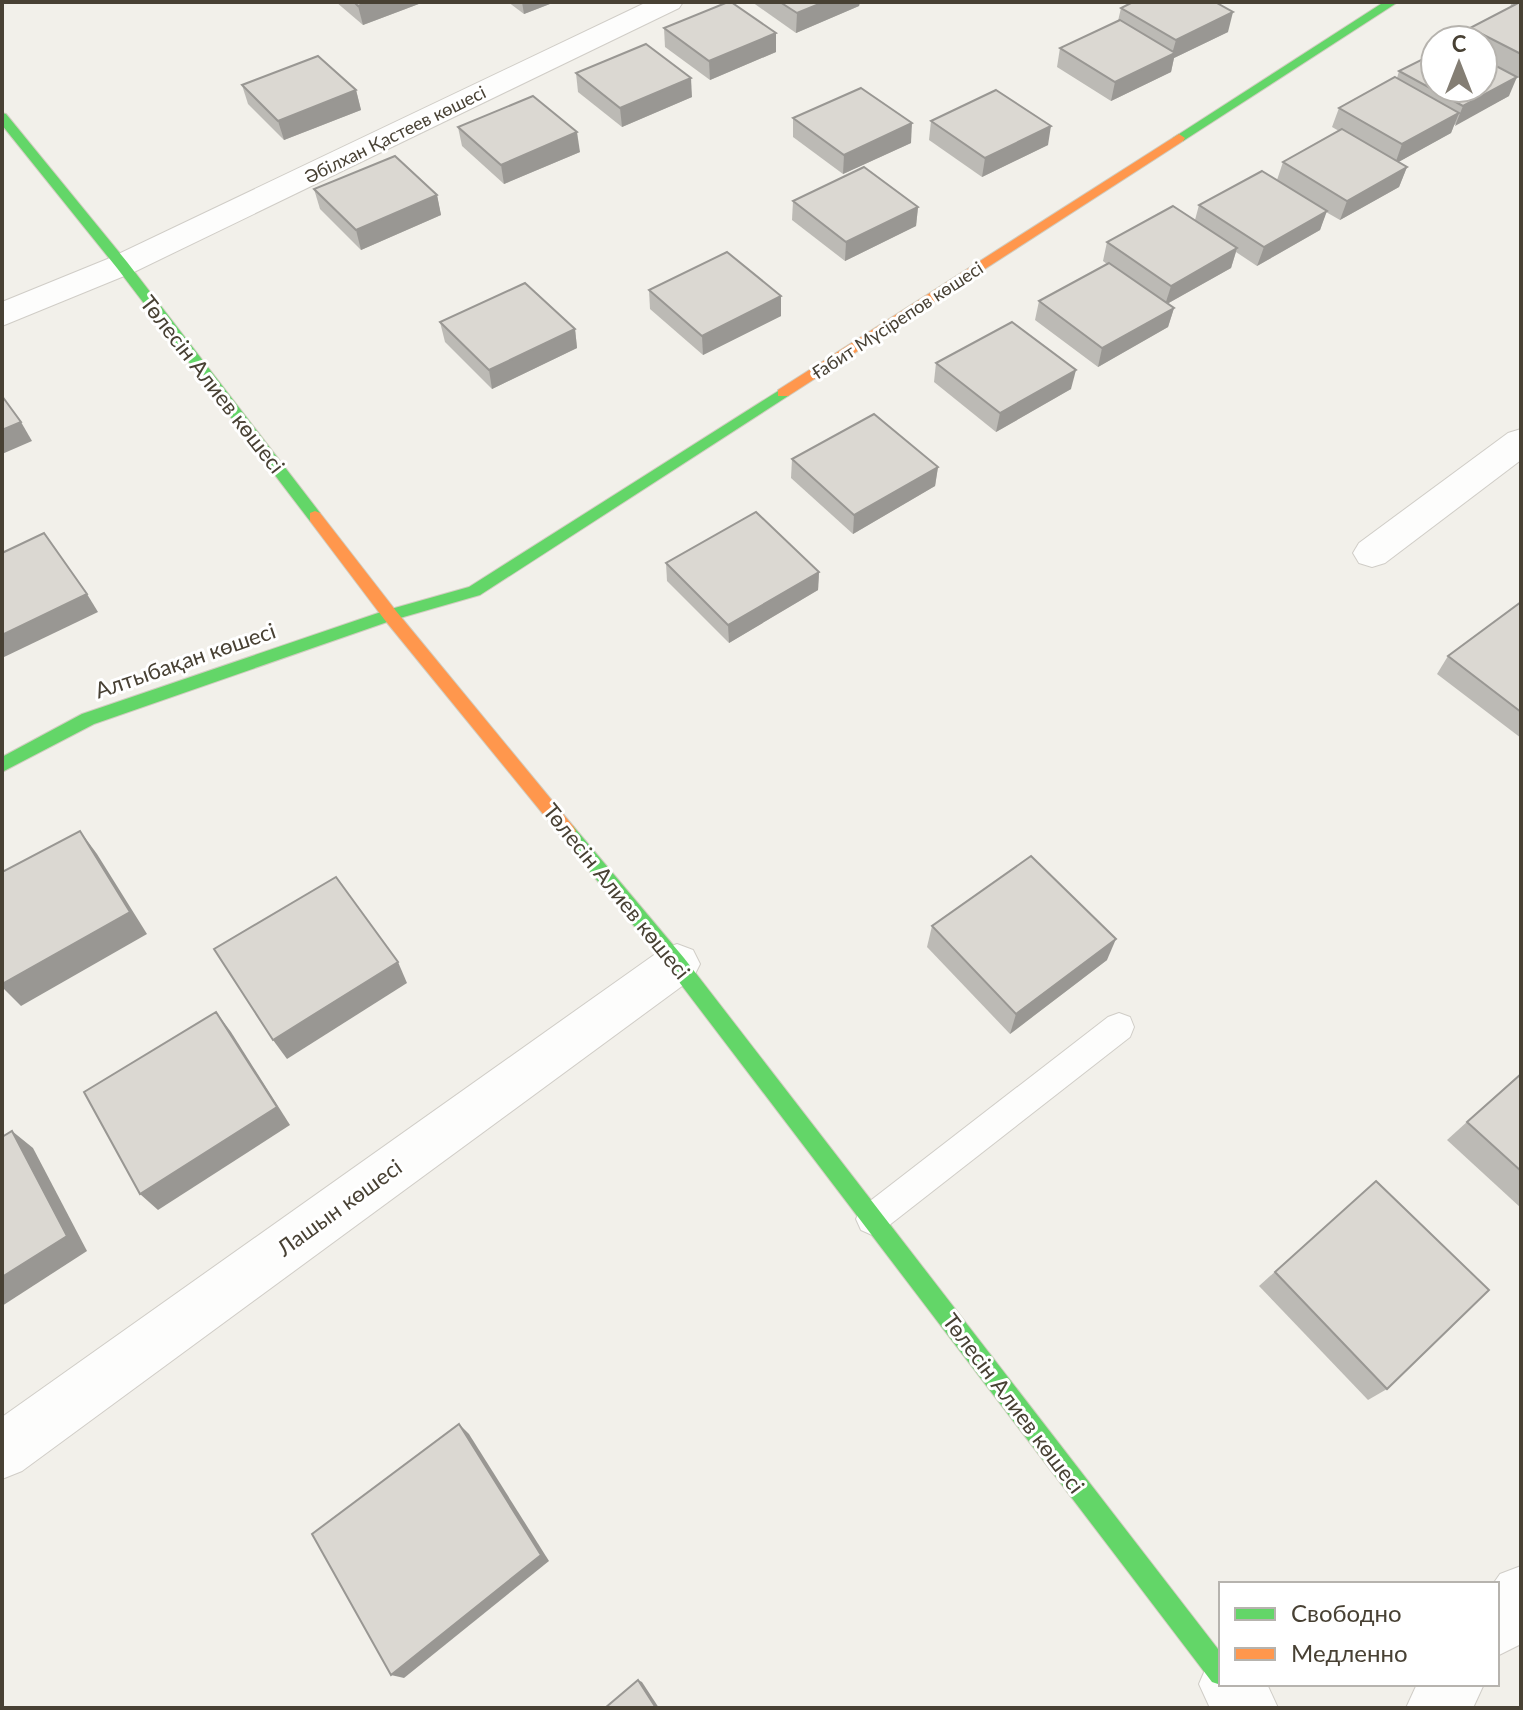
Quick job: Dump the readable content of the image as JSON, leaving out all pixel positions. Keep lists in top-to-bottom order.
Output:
{
  "streets": {
    "street": [
      "Әбілхан Қастеев көшесi",
      "Ғабит Мүсірепов көшесi",
      "Төлесін Алиев көшесі",
      "Алтыбақан көшесі",
      "Лашын көшесі"
    ]
  },
  "crossings": [
    ["Әбілхан Қастеев көшесi", "Төлесін Алиев көшесі"],
    ["Ғабит Мүсірепов көшесi", "Төлесін Алиев көшесі"],
    ["Ғабит Мүсірепов көшесi", "Алтыбақан көшесі"],
    ["Төлесін Алиев көшесі", "Алтыбақан көшесі"],
    ["Төлесін Алиев көшесі", "Лашын көшесі"]
  ],
  "legend": ["Свободно", "Медленно"],
  "north": "top"
}
